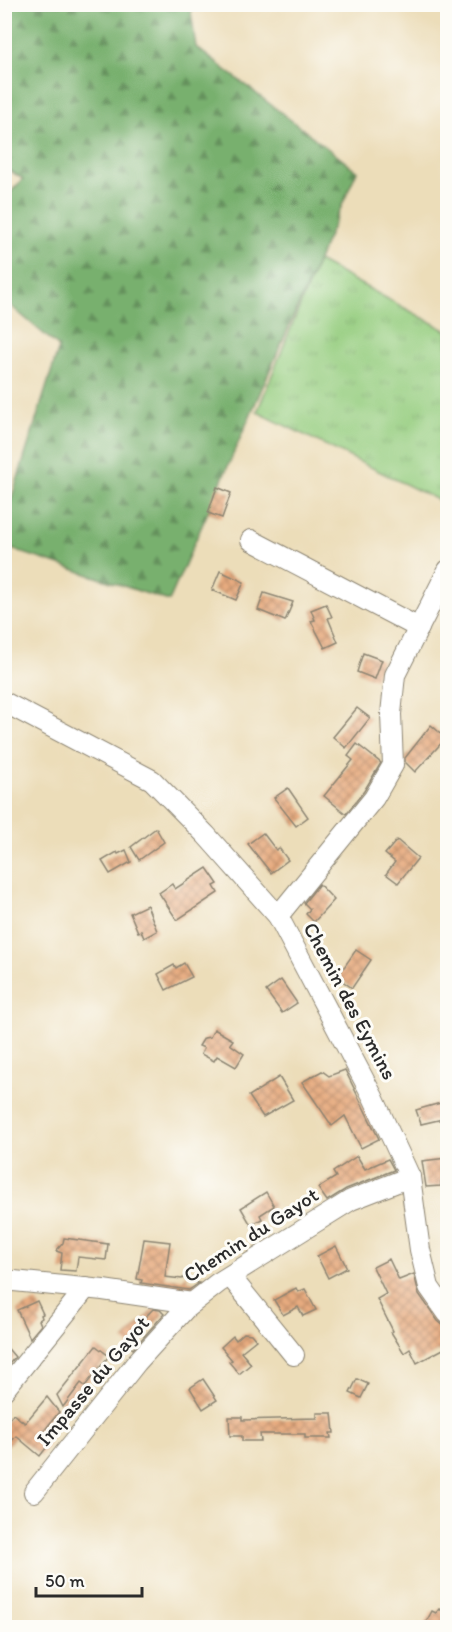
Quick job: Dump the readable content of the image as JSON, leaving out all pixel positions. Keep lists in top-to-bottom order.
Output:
{
  "streets": {
    "street": ["Chemin des Eymins", "Chemin du Gayot", "Impasse du Gayot"]
  },
  "crossings": [
    ["Chemin des Eymins", "Chemin du Gayot"],
    ["Chemin du Gayot", "Impasse du Gayot"]
  ],
  "scale_bar": "50 m"
}
